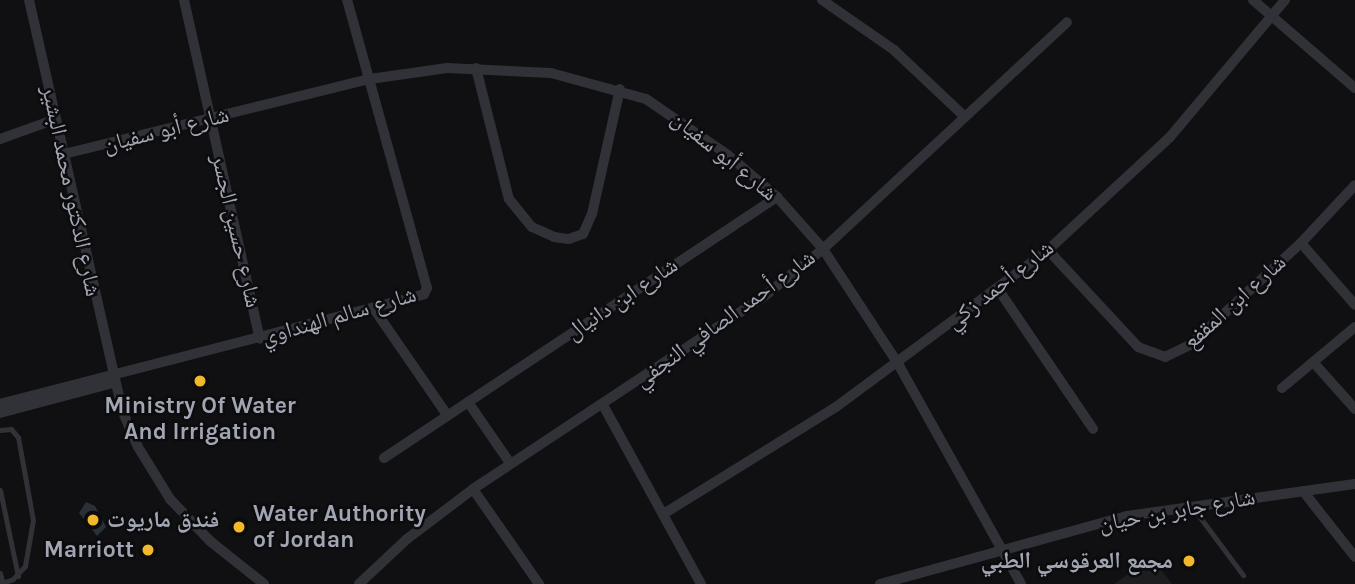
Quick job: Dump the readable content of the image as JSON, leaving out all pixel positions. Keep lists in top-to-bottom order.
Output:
{
  "streets": {
    "street": [
      "شارع أبو سفيان",
      "شارع الدكتور محمد البشير",
      "شارع حسين الجسر",
      "شارع أحمد زكي",
      "شارع ابن دانيال",
      "شارع ابن المقفع",
      "شارع سالم الهنداوي",
      "شارع أحمد الصافي النجفي",
      "شارع جابر بن حيان"
    ]
  },
  "crossings": [
    ["شارع أبو سفيان", "شارع الدكتور محمد البشير"],
    ["شارع أبو سفيان", "شارع حسين الجسر"],
    ["شارع أبو سفيان", "شارع أحمد زكي"],
    ["شارع أبو سفيان", "شارع ابن دانيال"],
    ["شارع أبو سفيان", "شارع سالم الهنداوي"],
    ["شارع أبو سفيان", "شارع أحمد الصافي النجفي"],
    ["شارع أبو سفيان", "شارع جابر بن حيان"],
    ["شارع الدكتور محمد البشير", "شارع سالم الهنداوي"],
    ["شارع حسين الجسر", "شارع سالم الهنداوي"],
    ["شارع أحمد زكي", "شارع ابن المقفع"]
  ],
  "places": [
    "Ministry Of Water And Irrigation",
    "فندق ماريوت",
    "Water Authority of Jordan",
    "Marriott",
    "مجمع العرقوسي الطبي"
  ]
}
